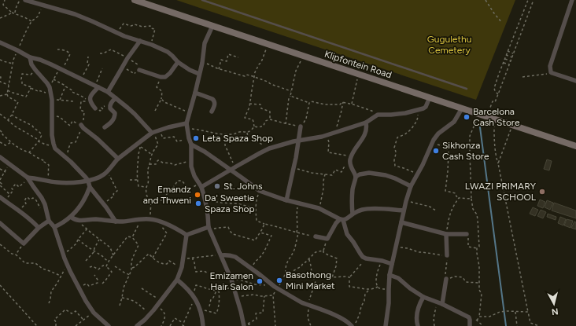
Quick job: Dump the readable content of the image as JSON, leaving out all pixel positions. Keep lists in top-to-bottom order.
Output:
{
  "streets": {
    "main road": ["Klipfontein Road"]
  },
  "parks": ["Gugulethu Cemetery"],
  "places": [
    "Barcelona Cash Store",
    "Leta Spaza Shop",
    "Sikhonza Cash Store",
    "St. Johns",
    "LWAZI PRIMARY SCHOOL",
    "Emandz and Thweni",
    "Da' Sweetie Spaza Shop",
    "Basothong Mini Market",
    "Emizamen Hair Salon"
  ],
  "north": "bottom"
}
